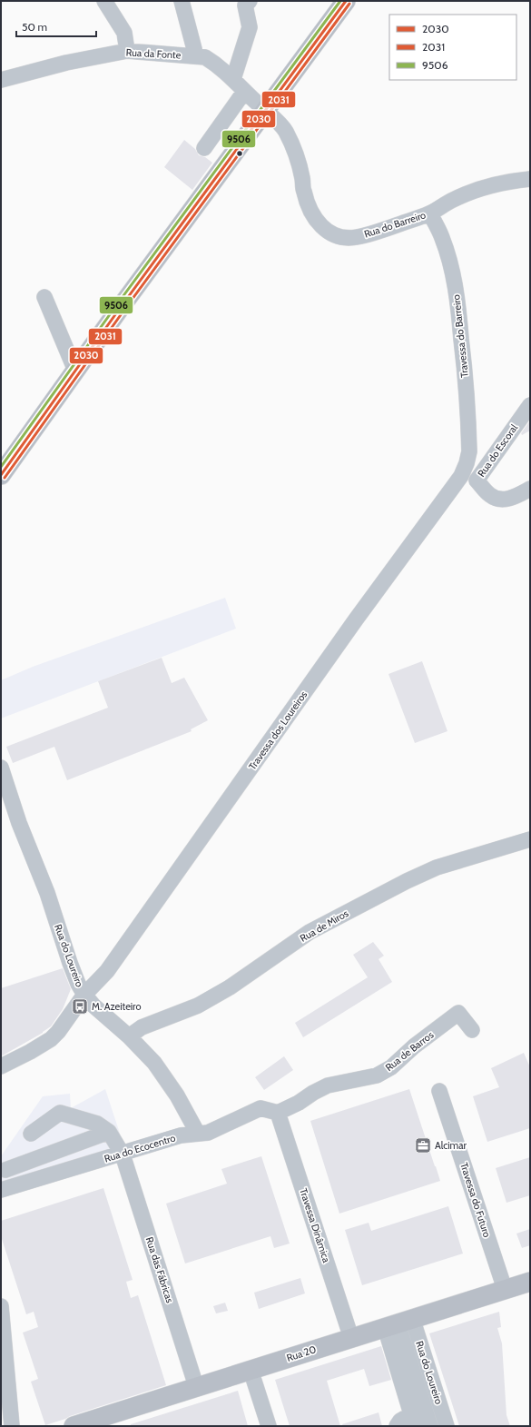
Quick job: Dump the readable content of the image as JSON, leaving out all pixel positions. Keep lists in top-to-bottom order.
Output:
{
  "streets": {
    "main road": ["Rua 20"],
    "street": [
      "Rua da Fonte",
      "Rua do Barreiro",
      "Travessa do Barreiro",
      "Rua do Escoral",
      "Travessa dos Loureiros",
      "Rua de Miros",
      "Rua do Loureiro",
      "Rua de Barros",
      "Rua do Ecocentro",
      "Travessa do Futuro",
      "Travessa Dinâmica",
      "Rua das Fábricas"
    ]
  },
  "crossings": [
    ["Rua da Fonte", "Rua do Barreiro"],
    ["Rua do Barreiro", "Travessa do Barreiro"],
    ["Travessa do Barreiro", "Travessa dos Loureiros"],
    ["Travessa dos Loureiros", "Rua do Loureiro"],
    ["Rua de Miros", "Rua do Loureiro"],
    ["Rua do Loureiro", "Rua do Ecocentro"],
    ["Rua do Loureiro", "Rua 20"],
    ["Rua de Barros", "Rua do Ecocentro"],
    ["Rua de Barros", "Travessa Dinâmica"],
    ["Rua do Ecocentro", "Travessa Dinâmica"],
    ["Rua do Ecocentro", "Rua das Fábricas"],
    ["Travessa do Futuro", "Rua 20"],
    ["Travessa Dinâmica", "Rua 20"],
    ["Rua das Fábricas", "Rua 20"]
  ],
  "places": {
    "bus stop": ["M. Azeiteiro"],
    "office": ["Alcimar"]
  },
  "lines": ["transit line 2030", "transit line 9506", "transit line 2031"],
  "legend": ["2030", "2031", "9506"],
  "scale_bar": "50 m"
}
